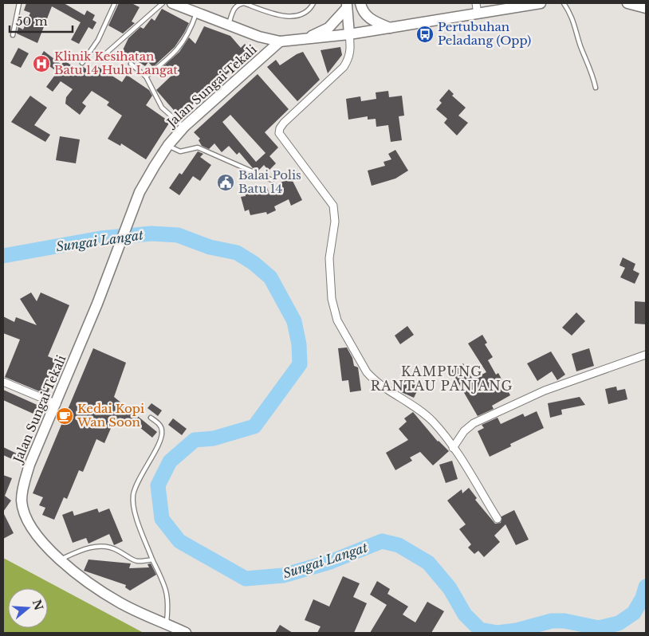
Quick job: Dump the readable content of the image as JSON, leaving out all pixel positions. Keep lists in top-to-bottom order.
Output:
{
  "streets": {
    "street": ["Jalan Sungai Tekali"]
  },
  "districts": ["KAMPUNG RANTAU PANJANG"],
  "water": ["Sungai Langat"],
  "places": {
    "bus stop": ["Pertubuhan Peladang (Opp)"],
    "hospital": ["Klinik Kesihatan Batu 14 Hulu Langat"],
    "public building": ["Balai Polis Batu 14"],
    "cafe": ["Kedai Kopi Wan Soon"]
  },
  "scale_bar": "50 m",
  "north": "right"
}
